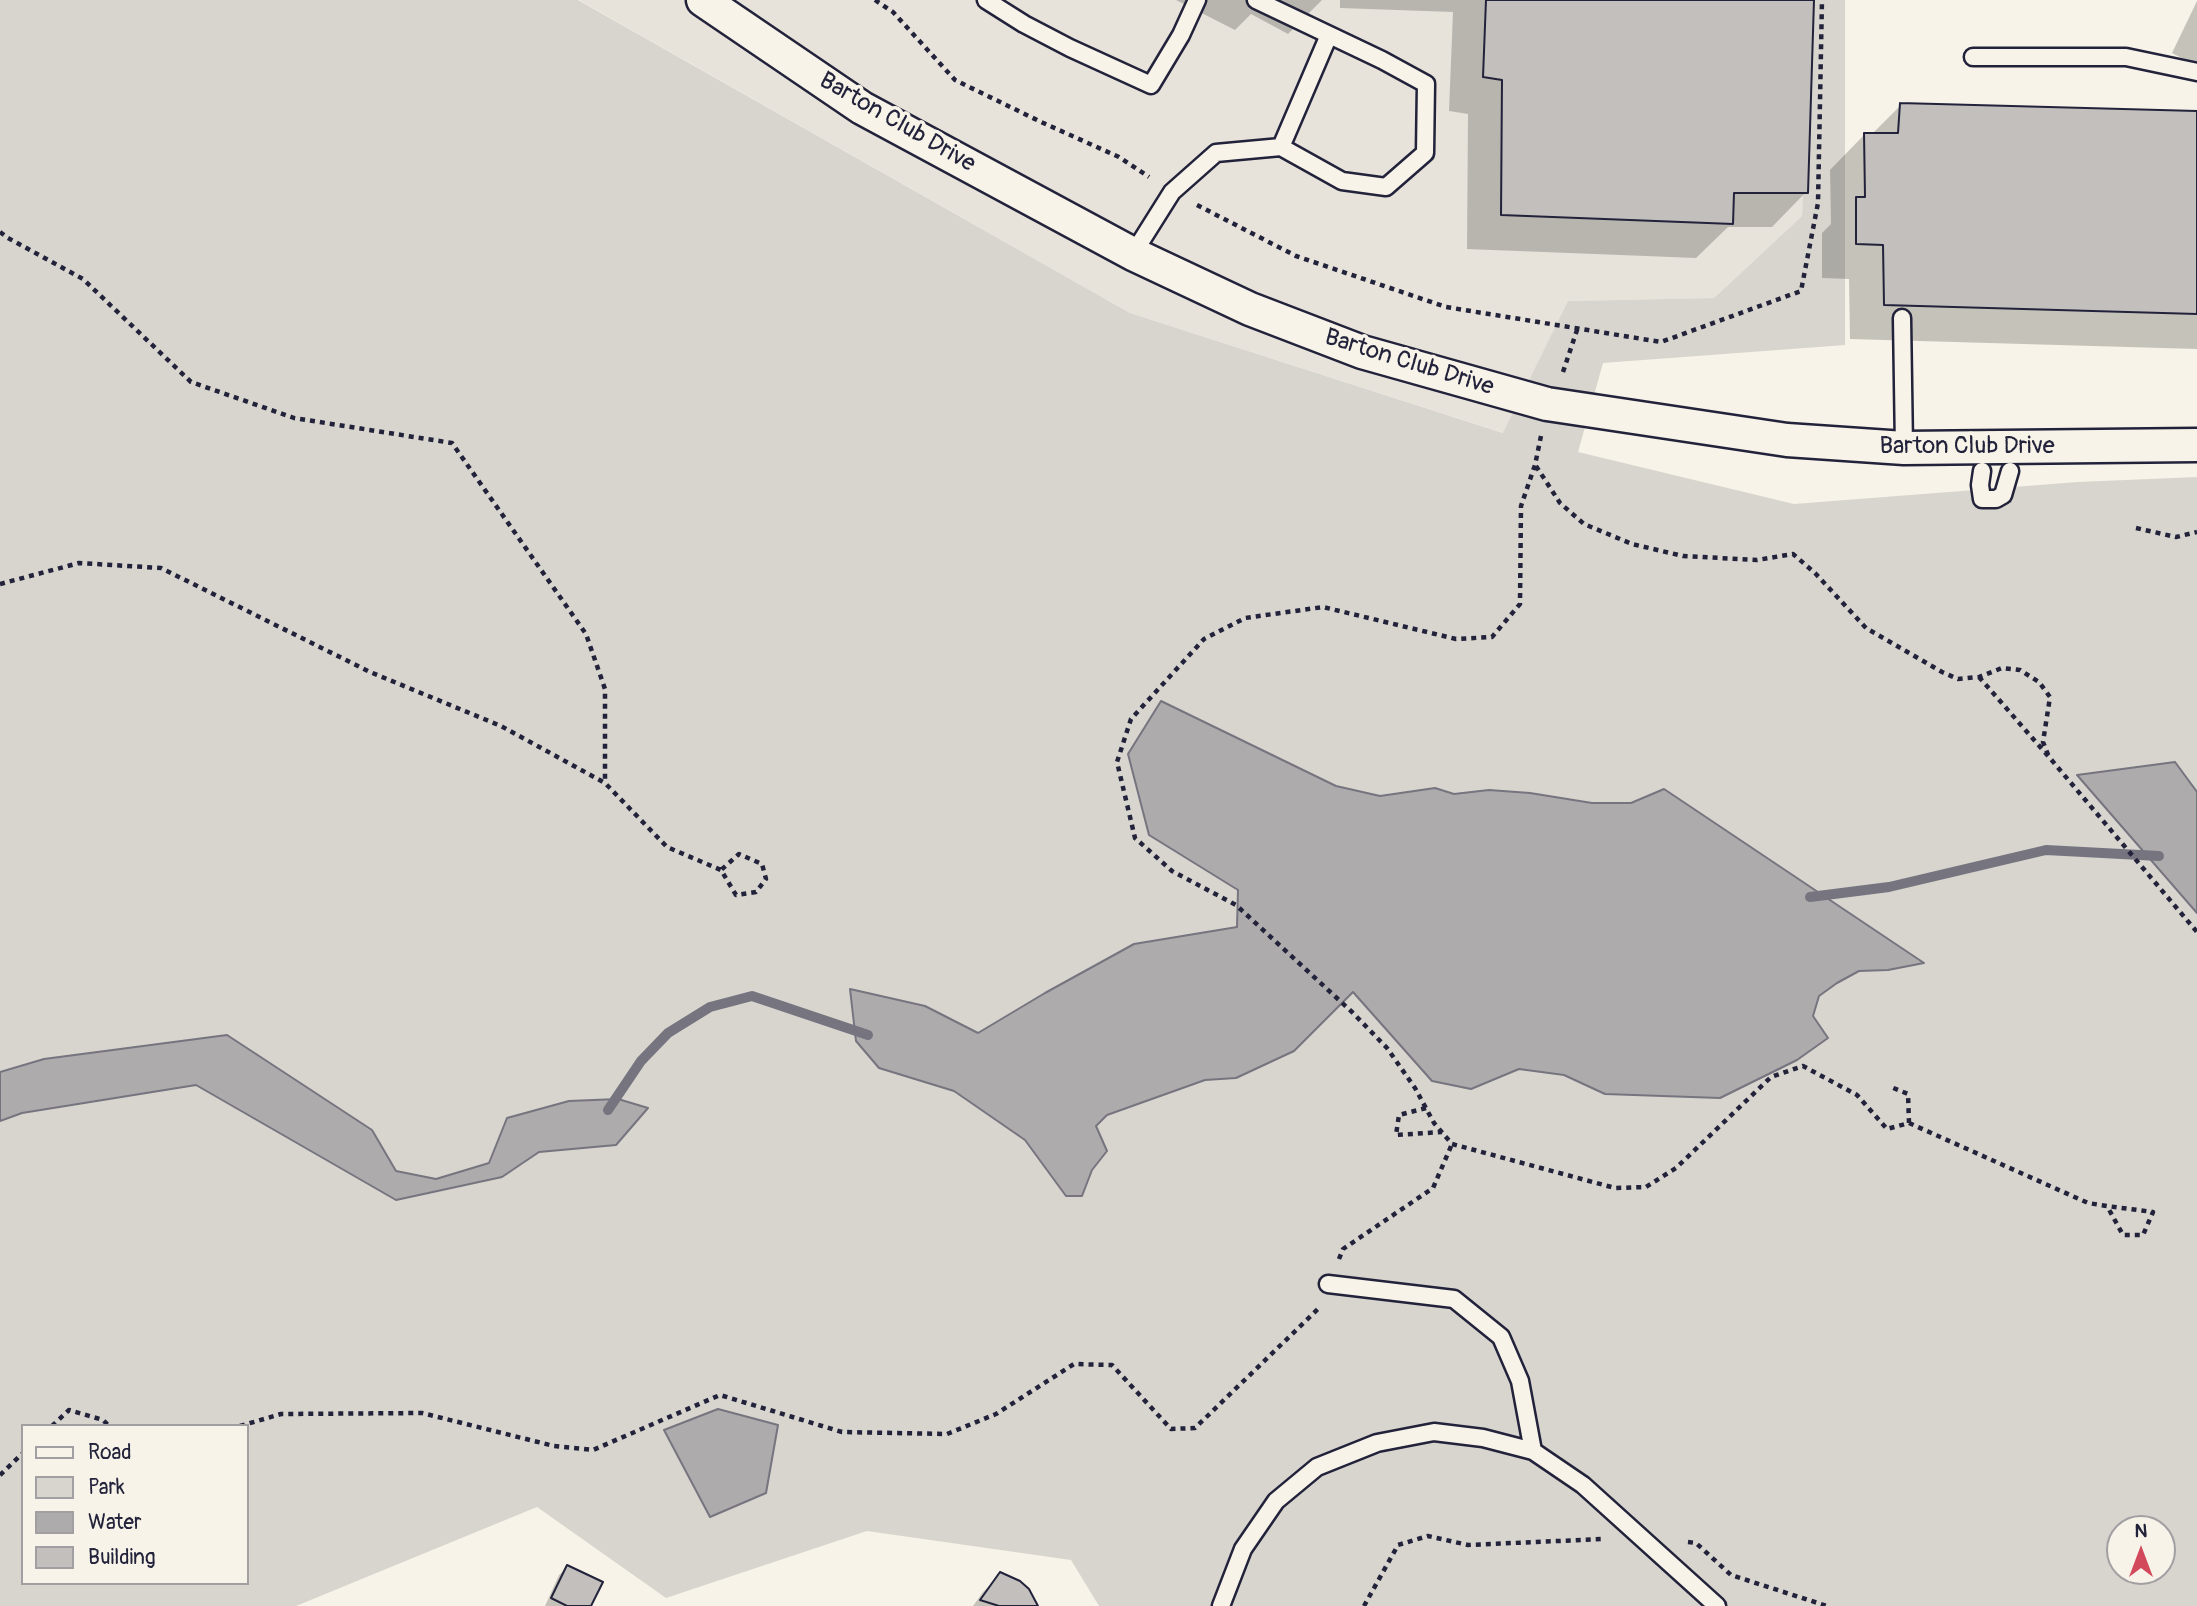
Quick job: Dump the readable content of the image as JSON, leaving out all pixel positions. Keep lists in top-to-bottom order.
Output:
{
  "streets": {
    "street": ["Barton Club Drive"]
  },
  "legend": [
    "Road",
    "Park",
    "Water",
    "Building"
  ],
  "north": "top"
}
